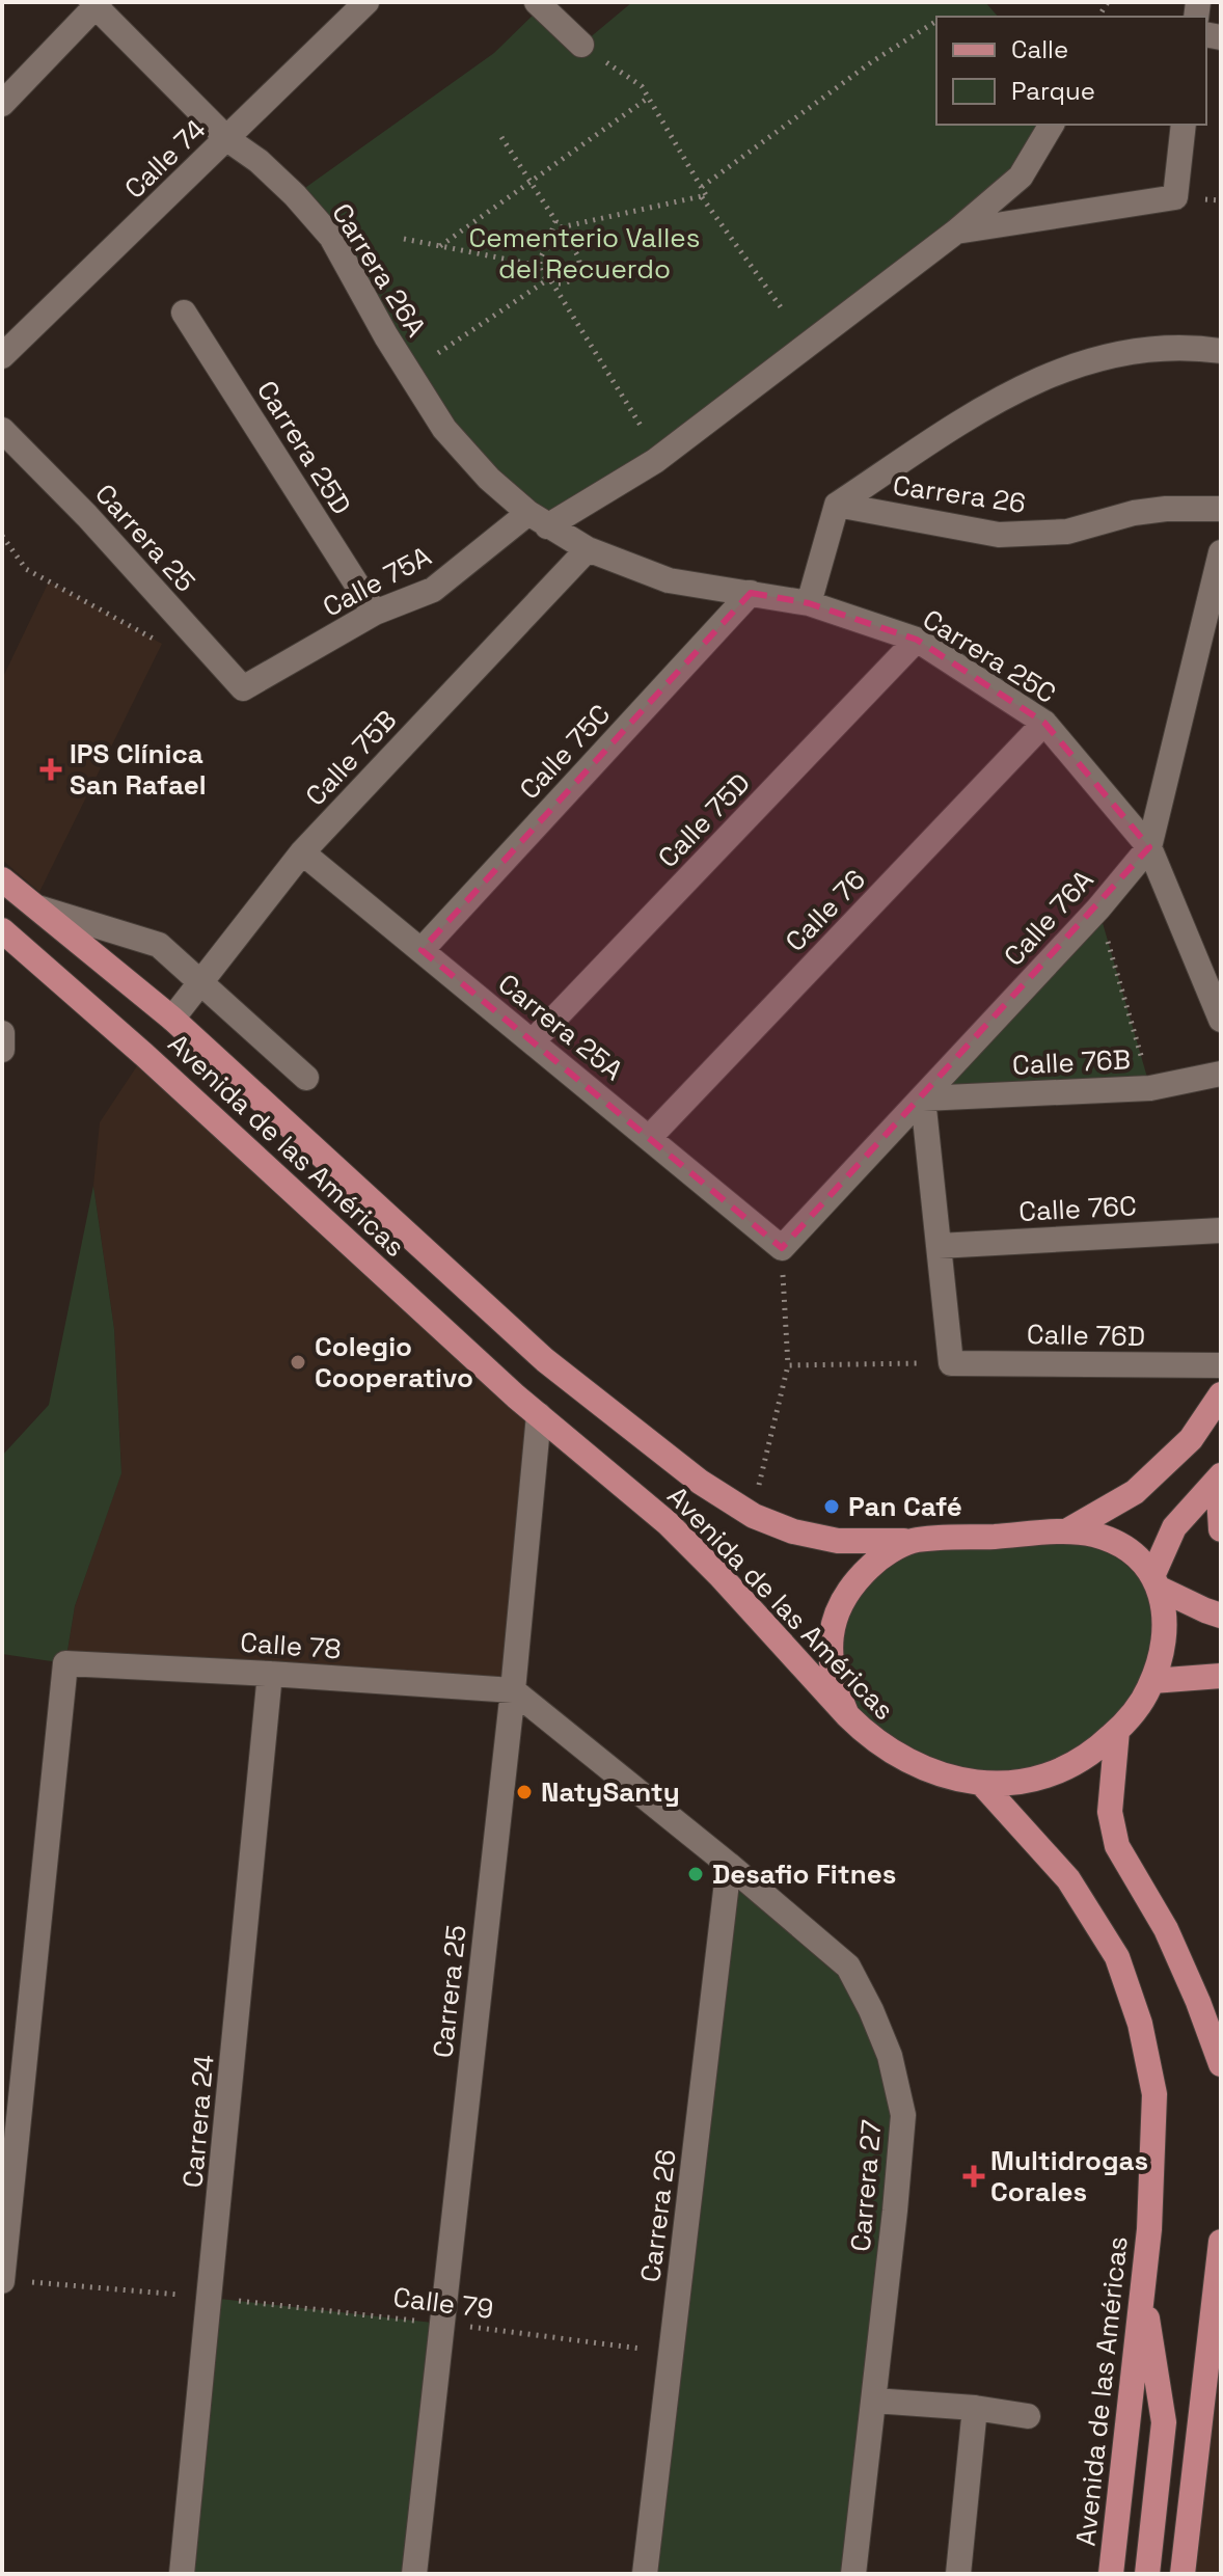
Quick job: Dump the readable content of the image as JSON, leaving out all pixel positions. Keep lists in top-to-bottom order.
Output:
{
  "streets": {
    "main road": ["Avenida de las Américas"],
    "street": [
      "Calle 74",
      "Carrera 26A",
      "Carrera 25D",
      "Carrera 26",
      "Carrera 25",
      "Calle 75A",
      "Carrera 25C",
      "Calle 75C",
      "Calle 75B",
      "Calle 75D",
      "Calle 76",
      "Calle 76A",
      "Carrera 25A",
      "Calle 76B",
      "Calle 76C",
      "Calle 76D",
      "Calle 78",
      "Carrera 24",
      "Carrera 27"
    ],
    "path": ["Calle 79"]
  },
  "crossings": [
    ["Calle 74", "Carrera 26A"],
    ["Carrera 26A", "Calle 75A"],
    ["Carrera 26A", "Carrera 25C"],
    ["Carrera 25D", "Calle 75A"],
    ["Carrera 26", "Carrera 27"],
    ["Carrera 26", "Calle 79"],
    ["Carrera 25", "Calle 75A"],
    ["Carrera 25", "Avenida de las Américas"],
    ["Carrera 25", "Calle 78"],
    ["Carrera 25", "Carrera 27"],
    ["Carrera 25", "Calle 79"],
    ["Calle 75A", "Carrera 25C"],
    ["Carrera 25C", "Calle 75C"],
    ["Carrera 25C", "Calle 75B"],
    ["Carrera 25C", "Calle 75D"],
    ["Carrera 25C", "Calle 76"],
    ["Carrera 25C", "Calle 76A"],
    ["Calle 75C", "Carrera 25A"],
    ["Calle 75B", "Carrera 25A"],
    ["Calle 75B", "Avenida de las Américas"],
    ["Calle 75D", "Carrera 25A"],
    ["Calle 76", "Carrera 25A"],
    ["Calle 76A", "Carrera 25A"],
    ["Calle 76A", "Calle 76B"],
    ["Calle 78", "Carrera 24"],
    ["Calle 78", "Carrera 27"],
    ["Calle 78", "Calle 79"],
    ["Carrera 24", "Calle 79"]
  ],
  "parks": ["Cementerio Valles del Recuerdo"],
  "places": {
    "health": ["IPS Clínica San Rafael", "Multidrogas Corales"],
    "other": [
      "Colegio Cooperativo",
      "Pan Café",
      "NatySanty",
      "Desafio Fitnes"
    ]
  },
  "legend": ["Calle", "Parque"]
}
